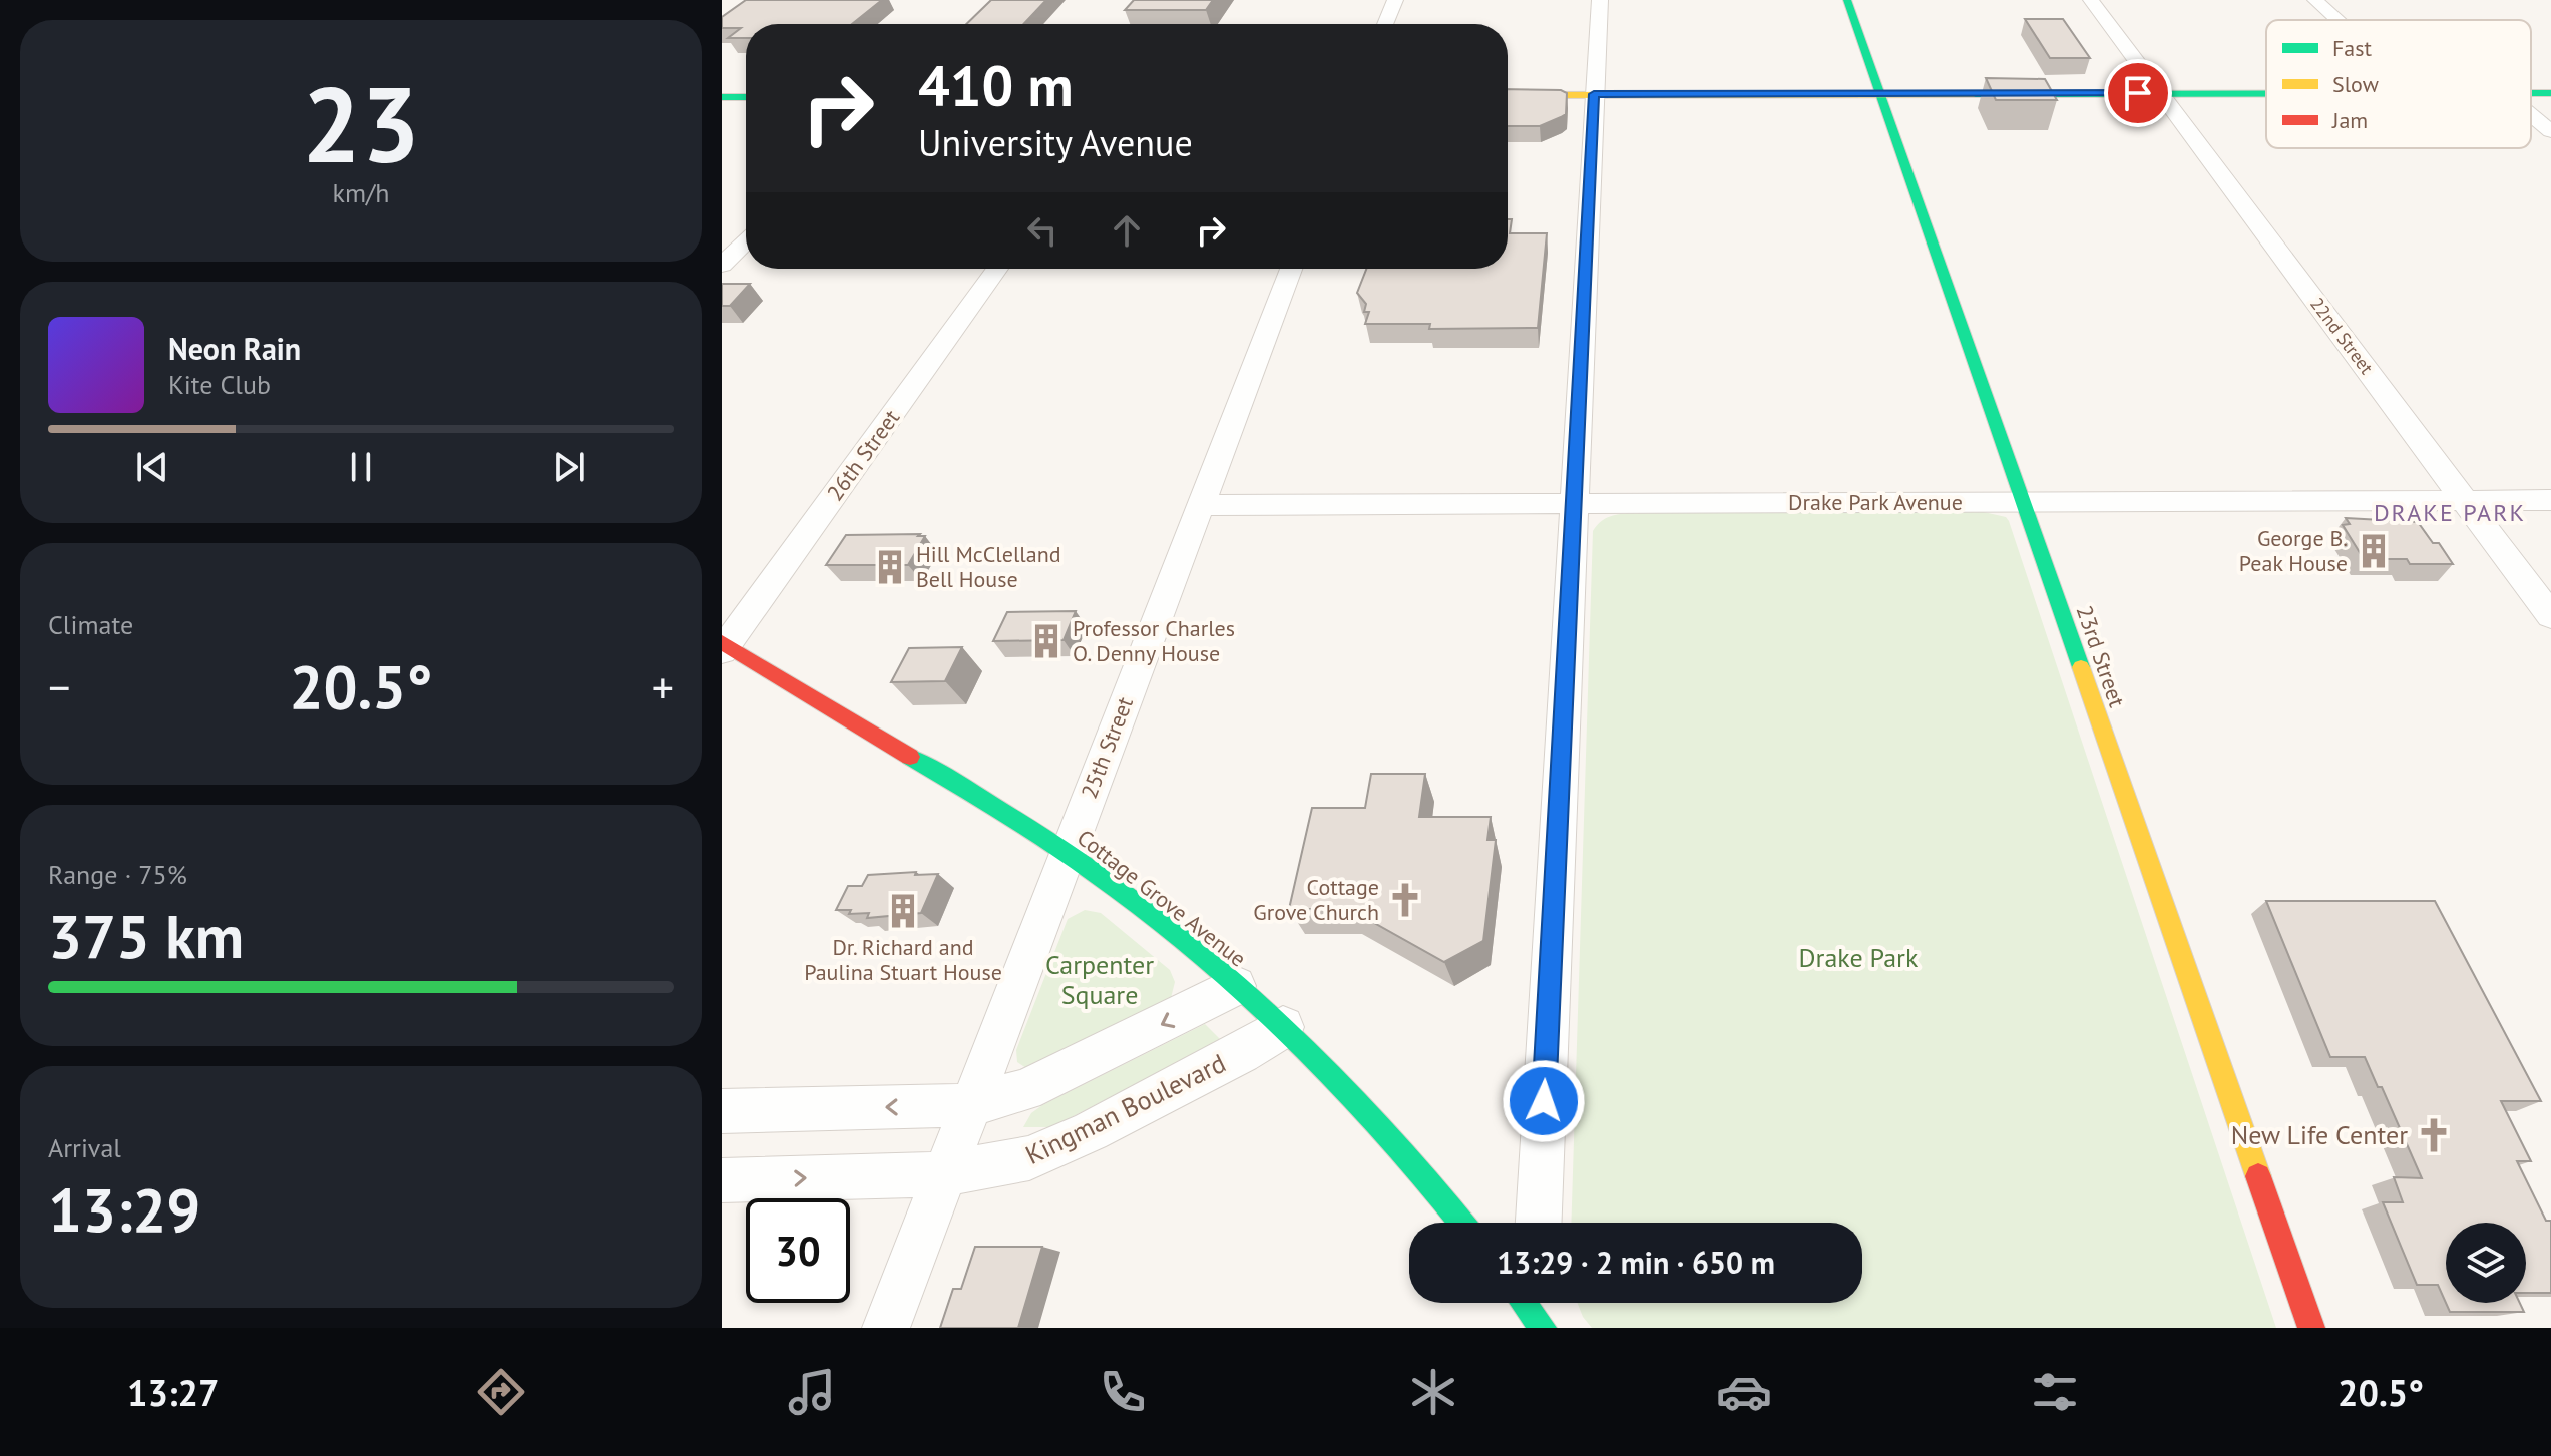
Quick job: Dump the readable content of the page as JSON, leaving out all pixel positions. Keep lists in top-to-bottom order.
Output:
{
  "streets": {
    "street": [
      "22nd Street",
      "26th Street",
      "Drake Park Avenue",
      "23rd Street",
      "25th Street",
      "Cottage Grove Avenue",
      "Kingman Boulevard"
    ]
  },
  "crossings": [
    ["22nd Street", "Drake Park Avenue"],
    ["26th Street", "Cottage Grove Avenue"],
    ["Drake Park Avenue", "23rd Street"],
    ["Drake Park Avenue", "25th Street"],
    ["25th Street", "Cottage Grove Avenue"],
    ["25th Street", "Kingman Boulevard"],
    ["Cottage Grove Avenue", "Kingman Boulevard"]
  ],
  "districts": ["DRAKE PARK"],
  "parks": ["Drake Park", "Carpenter Square"],
  "places": {
    "building": [
      "George B. Peak House",
      "Hill McClelland Bell House",
      "Professor Charles O. Denny House",
      "Dr. Richard and Paulina Stuart House"
    ],
    "church": ["Cottage Grove Church", "New Life Center"]
  },
  "legend": ["Fast", "Slow", "Jam"],
  "page": {
    "tile": [
      ["23", "km/h"],
      "Climate",
      ["Range · 75%", "375 km"],
      ["Arrival", "13:29"]
    ],
    "turn": ["410 m", "University Avenue"],
    "song": ["Neon Rain", "Kite Club"],
    "heat": ["−", "20.5°", "+"],
    "limit": "30",
    "trip": "13:29 · 2 min · 650 m",
    "tabs": ["13:27", "20.5°"]
  }
}
